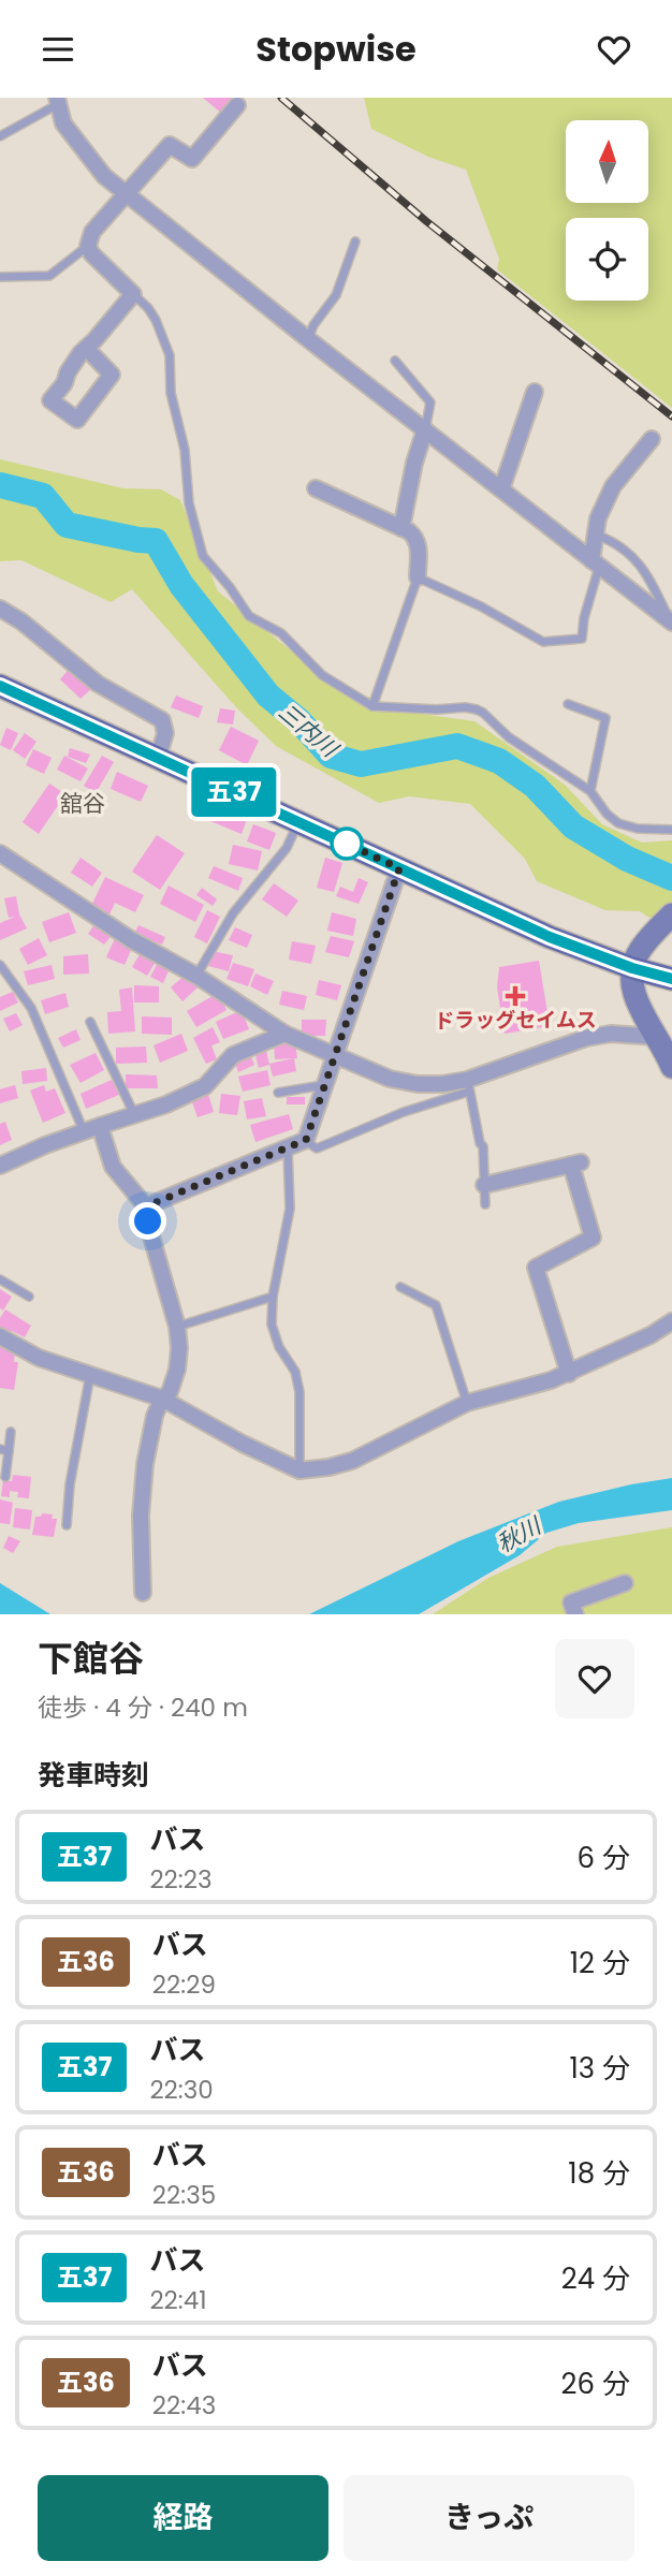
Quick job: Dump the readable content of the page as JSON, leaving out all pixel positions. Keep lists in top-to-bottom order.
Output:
{
  "districts": ["舘谷"],
  "water": ["三内川", "秋川"],
  "places": {
    "health": ["ドラッグセイムス"]
  },
  "lines": ["bus line 五37"],
  "north": "top",
  "page": {
    "header": "Stopwise",
    "on_map": "五37",
    "heading": [
      ["下館谷", "徒歩 · 4 分 · 240 m"],
      "発車時刻"
    ],
    "list": [
      {
        "mark": "五37",
        "name": "バス",
        "note": "22:23",
        "value": "6 分"
      },
      {
        "mark": "五36",
        "name": "バス",
        "note": "22:29",
        "value": "12 分"
      },
      {
        "mark": "五37",
        "name": "バス",
        "note": "22:30",
        "value": "13 分"
      },
      {
        "mark": "五36",
        "name": "バス",
        "note": "22:35",
        "value": "18 分"
      },
      {
        "mark": "五37",
        "name": "バス",
        "note": "22:41",
        "value": "24 分"
      },
      {
        "mark": "五36",
        "name": "バス",
        "note": "22:43",
        "value": "26 分"
      }
    ],
    "buttons": ["経路", "きっぷ"]
  }
}
